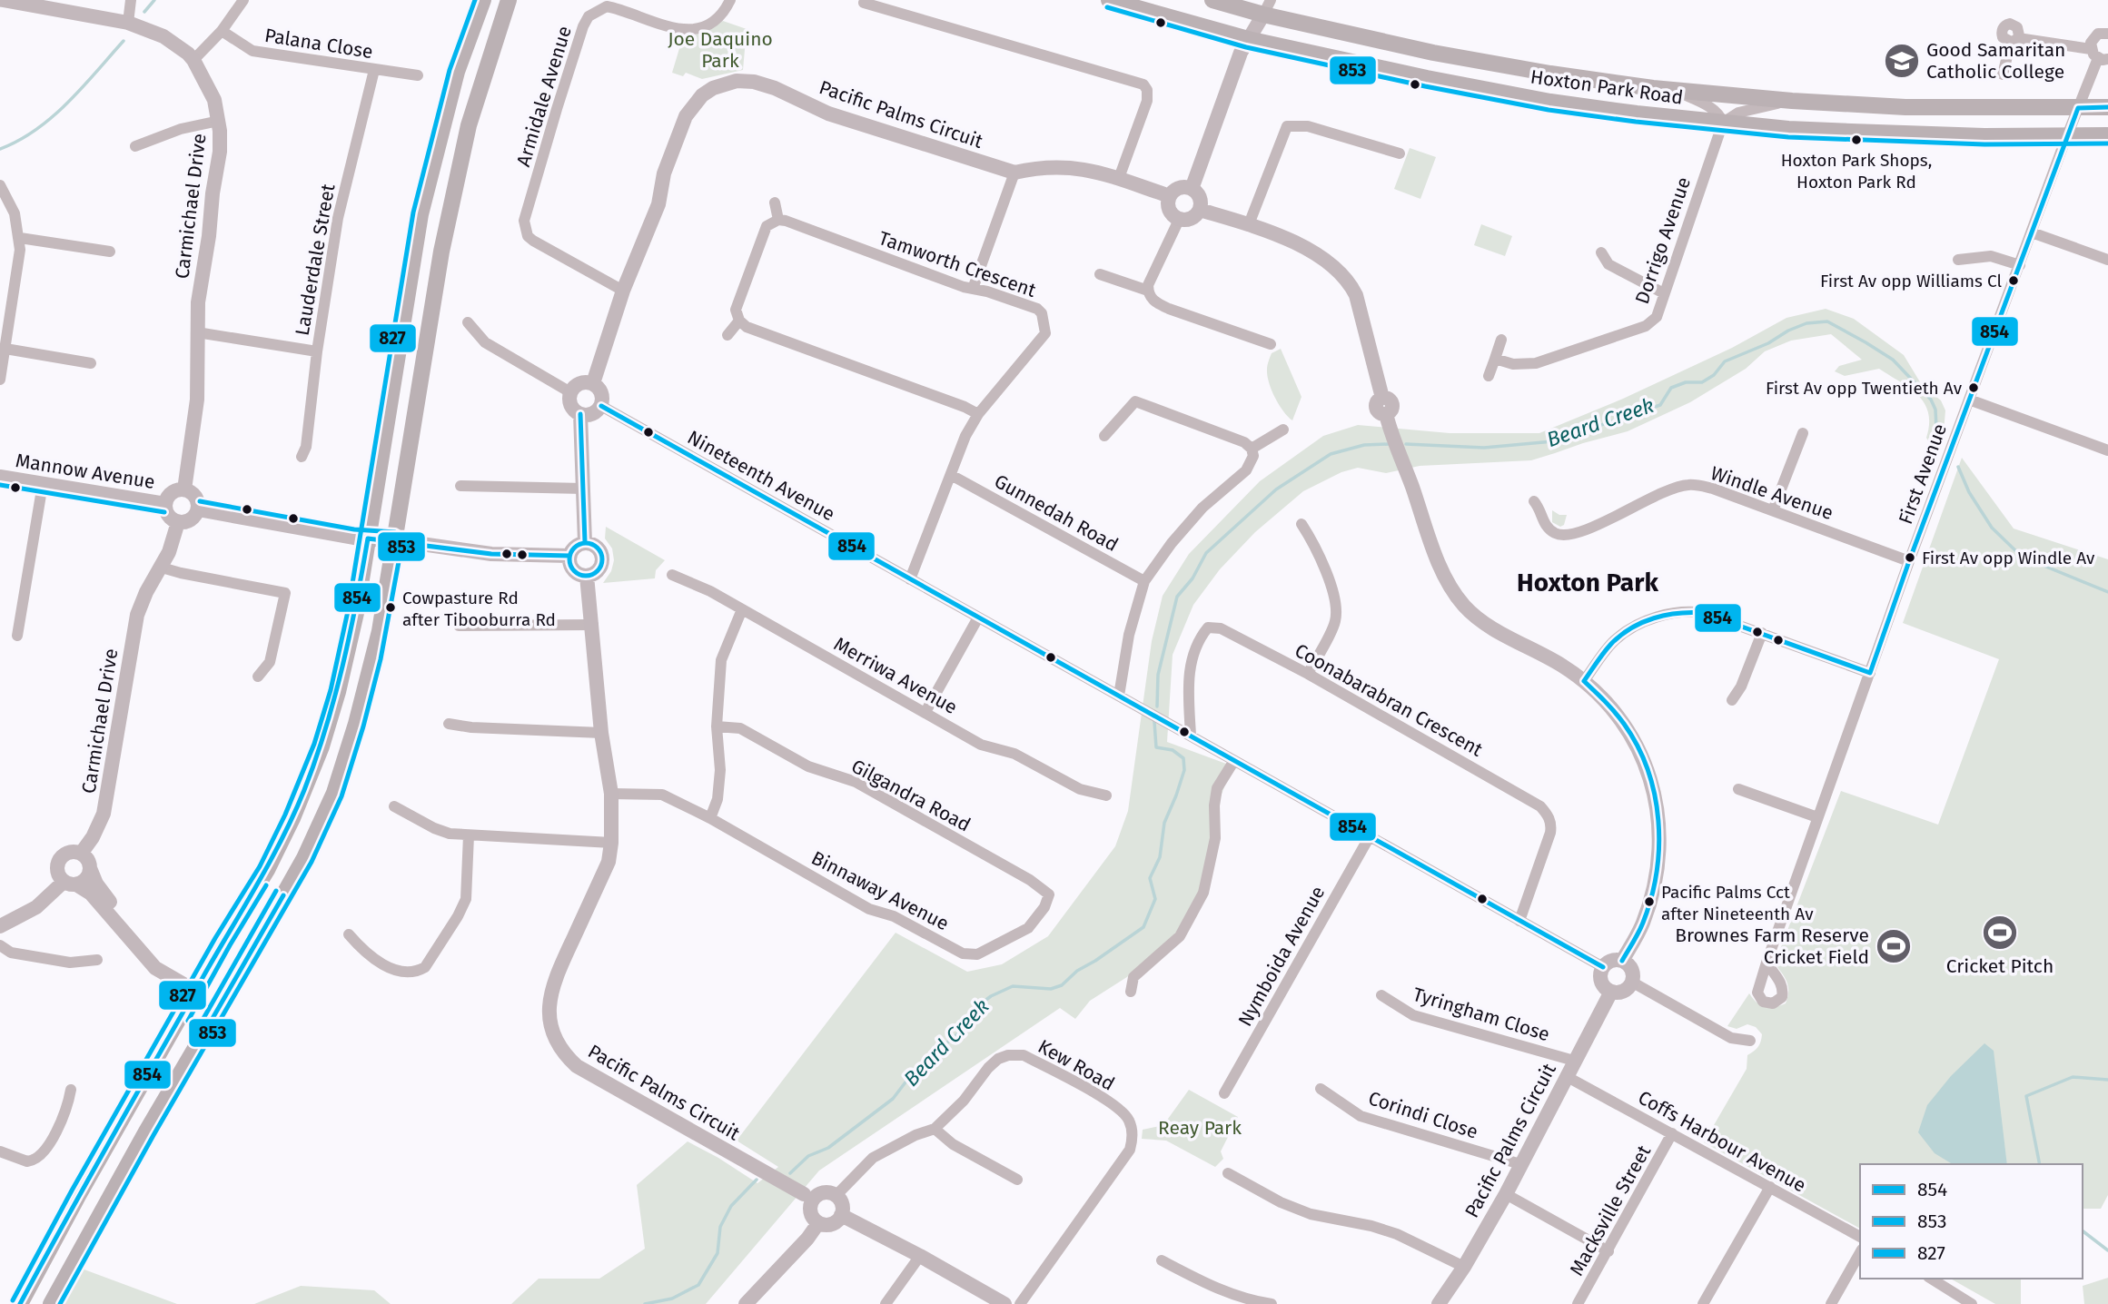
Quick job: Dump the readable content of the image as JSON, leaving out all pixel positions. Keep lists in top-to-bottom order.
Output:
{
  "streets": {
    "main road": ["Hoxton Park Road"],
    "street": [
      "Palana Close",
      "Armidale Avenue",
      "Pacific Palms Circuit",
      "Carmichael Drive",
      "Dorrigo Avenue",
      "Lauderdale Street",
      "Tamworth Crescent",
      "Mannow Avenue",
      "First Avenue",
      "Nineteenth Avenue",
      "Windle Avenue",
      "Gunnedah Road",
      "Merriwa Avenue",
      "Coonabarabran Crescent",
      "Gilgandra Road",
      "Binnaway Avenue",
      "Nymboida Avenue",
      "Tyringham Close",
      "Kew Road",
      "Corindi Close",
      "Coffs Harbour Avenue",
      "Macksville Street"
    ]
  },
  "crossings": [
    ["Palana Close", "Lauderdale Street"],
    ["Hoxton Park Road", "Dorrigo Avenue"],
    ["Hoxton Park Road", "First Avenue"],
    ["Armidale Avenue", "Pacific Palms Circuit"],
    ["Pacific Palms Circuit", "Nineteenth Avenue"],
    ["Pacific Palms Circuit", "Binnaway Avenue"],
    ["Pacific Palms Circuit", "Tyringham Close"],
    ["Pacific Palms Circuit", "Kew Road"],
    ["Pacific Palms Circuit", "Corindi Close"],
    ["Pacific Palms Circuit", "Coffs Harbour Avenue"],
    ["Carmichael Drive", "Mannow Avenue"],
    ["Tamworth Crescent", "Nineteenth Avenue"],
    ["Tamworth Crescent", "Gunnedah Road"],
    ["First Avenue", "Windle Avenue"],
    ["Nineteenth Avenue", "Coonabarabran Crescent"],
    ["Nineteenth Avenue", "Nymboida Avenue"],
    ["Gilgandra Road", "Binnaway Avenue"],
    ["Coffs Harbour Avenue", "Macksville Street"]
  ],
  "districts": ["Hoxton Park"],
  "water": ["Beard Creek"],
  "parks": ["Joe Daquino Park", "Reay Park"],
  "places": {
    "school or university": ["Good Samaritan Catholic College"],
    "other": [
      "Hoxton Park Shops, Hoxton Park Rd",
      "First Av opp Williams Cl",
      "First Av opp Twentieth Av",
      "First Av opp Windle Av",
      "Cowpasture Rd after Tibooburra Rd",
      "Pacific Palms Cct after Nineteenth Av"
    ],
    "sports": ["Cricket Pitch", "Brownes Farm Reserve Cricket Field"]
  },
  "lines": ["transit line 827", "transit line 853", "transit line 854"],
  "legend": ["854", "853", "827"]
}
